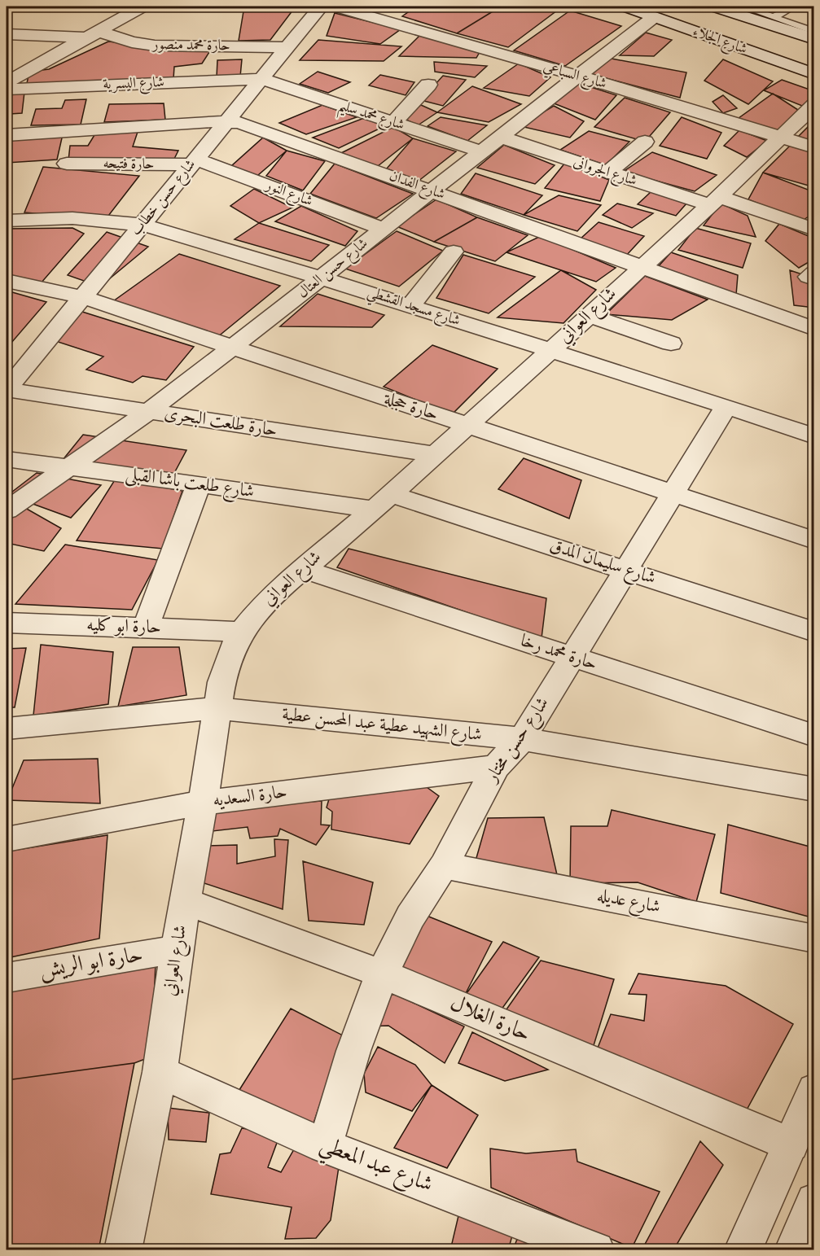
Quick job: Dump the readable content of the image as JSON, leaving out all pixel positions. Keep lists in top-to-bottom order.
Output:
{
  "streets": {
    "street": [
      "شارع الجلاء",
      "حارة محمد منصور",
      "شارع السباعي",
      "شارع اليسرية",
      "شارع محمد سليم",
      "حارة فتيحه",
      "شارع الجروانى",
      "شارع الفدان",
      "شارع النور",
      "شارع حسن خطاب",
      "شارع حسن العتال",
      "شارع مسجد القشطي",
      "شارع العواني",
      "حارة حجلة",
      "حارة طلعت البحرى",
      "شارع طلعت باشا القبلى",
      "شارع سليمان المدق",
      "حارة ابو كليه",
      "حارة محمد رخا",
      "شارع الشهيد عطية عبد المحسن عطية",
      "شارع حسن مختار",
      "حارة السعديه",
      "شارع عديله",
      "حارة ابو الريش",
      "حارة الغلال",
      "شارع عبد المعطي"
    ]
  },
  "crossings": [
    ["شارع الجلاء", "شارع حسن العتال"],
    ["حارة محمد منصور", "شارع حسن خطاب"],
    ["شارع السباعي", "شارع حسن العتال"],
    ["شارع السباعي", "شارع العواني"],
    ["شارع اليسرية", "شارع محمد سليم"],
    ["شارع اليسرية", "شارع حسن خطاب"],
    ["شارع محمد سليم", "شارع حسن خطاب"],
    ["شارع محمد سليم", "شارع حسن العتال"],
    ["حارة فتيحه", "شارع النور"],
    ["حارة فتيحه", "شارع حسن خطاب"],
    ["شارع الجروانى", "شارع حسن العتال"],
    ["شارع الجروانى", "شارع العواني"],
    ["شارع الفدان", "شارع حسن خطاب"],
    ["شارع الفدان", "شارع حسن العتال"],
    ["شارع الفدان", "شارع العواني"],
    ["شارع النور", "شارع حسن خطاب"],
    ["شارع النور", "شارع حسن العتال"],
    ["شارع حسن خطاب", "شارع مسجد القشطي"],
    ["شارع حسن خطاب", "حارة حجلة"],
    ["شارع حسن خطاب", "حارة طلعت البحرى"],
    ["شارع حسن العتال", "شارع مسجد القشطي"],
    ["شارع حسن العتال", "حارة حجلة"],
    ["شارع حسن العتال", "حارة طلعت البحرى"],
    ["شارع حسن العتال", "شارع طلعت باشا القبلى"],
    ["شارع مسجد القشطي", "شارع العواني"],
    ["شارع مسجد القشطي", "شارع حسن مختار"],
    ["شارع العواني", "حارة حجلة"],
    ["شارع العواني", "حارة طلعت البحرى"],
    ["شارع العواني", "شارع طلعت باشا القبلى"],
    ["شارع العواني", "شارع سليمان المدق"],
    ["شارع العواني", "حارة ابو كليه"],
    ["شارع العواني", "حارة محمد رخا"],
    ["شارع العواني", "شارع الشهيد عطية عبد المحسن عطية"],
    ["شارع العواني", "حارة السعديه"],
    ["شارع العواني", "حارة ابو الريش"],
    ["شارع العواني", "حارة الغلال"],
    ["شارع العواني", "شارع عبد المعطي"],
    ["حارة حجلة", "شارع حسن مختار"],
    ["شارع طلعت باشا القبلى", "شارع سليمان المدق"],
    ["شارع سليمان المدق", "شارع حسن مختار"],
    ["حارة محمد رخا", "شارع حسن مختار"],
    ["شارع الشهيد عطية عبد المحسن عطية", "شارع حسن مختار"],
    ["شارع حسن مختار", "حارة السعديه"],
    ["شارع حسن مختار", "شارع عديله"],
    ["شارع حسن مختار", "حارة الغلال"],
    ["شارع حسن مختار", "شارع عبد المعطي"]
  ]
}
